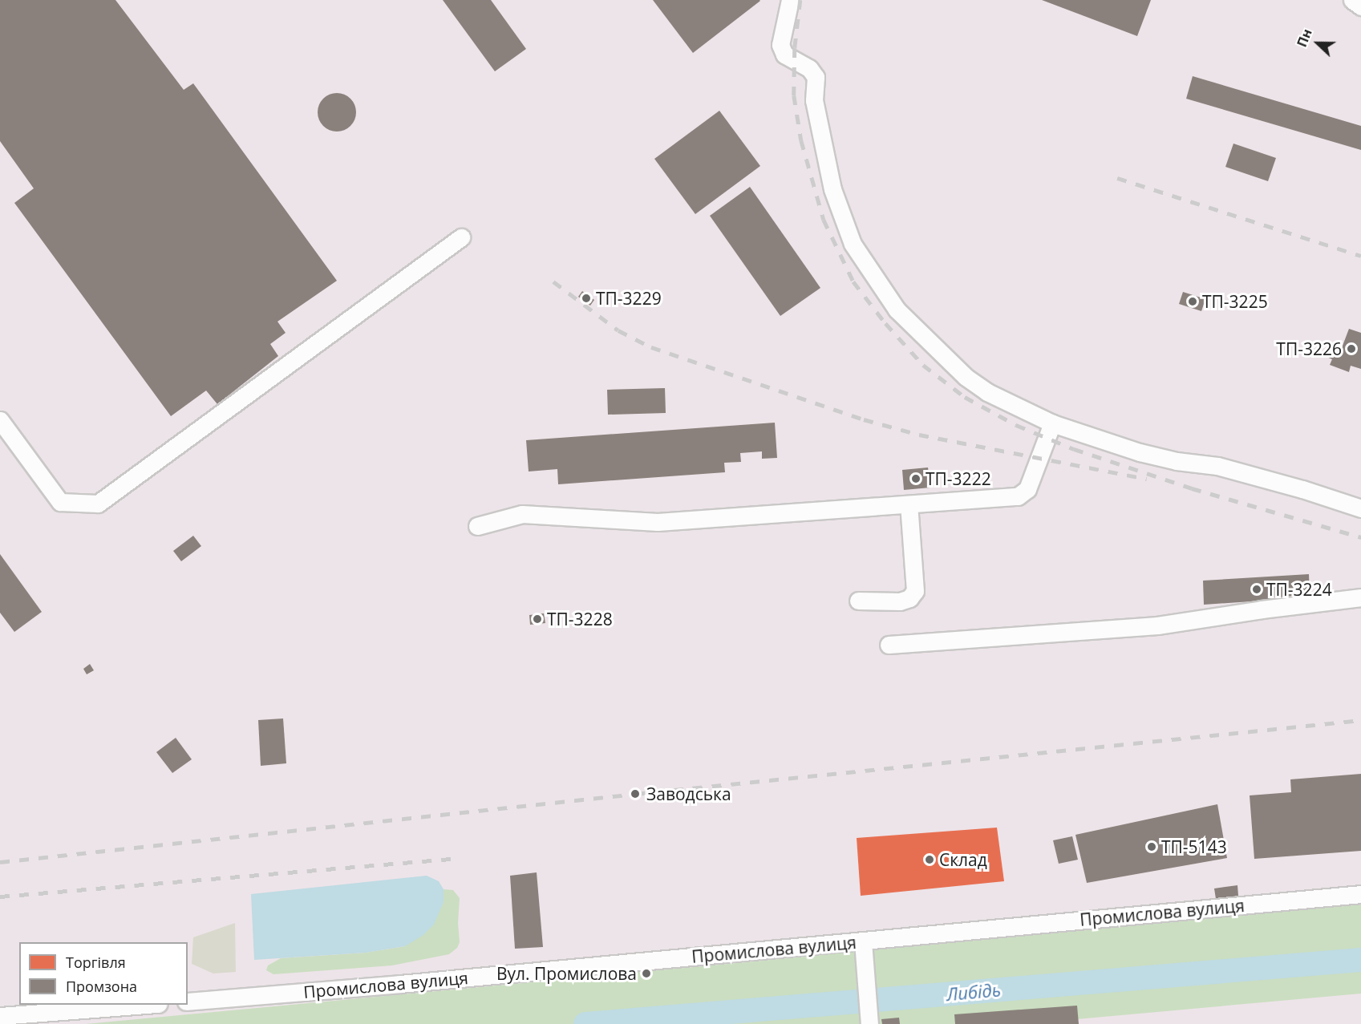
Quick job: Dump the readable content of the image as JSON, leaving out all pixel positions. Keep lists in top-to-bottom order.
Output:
{
  "streets": {
    "street": ["Промислова вулиця"]
  },
  "water": ["Либідь"],
  "places": [
    "ТП-3229",
    "ТП-3225",
    "ТП-3226",
    "ТП-3222",
    "ТП-3224",
    "ТП-3228",
    "Заводська",
    "ТП-5143",
    "Склад",
    "Вул. Промислова"
  ],
  "legend": ["Торгівля", "Промзона"],
  "north": "left"
}
